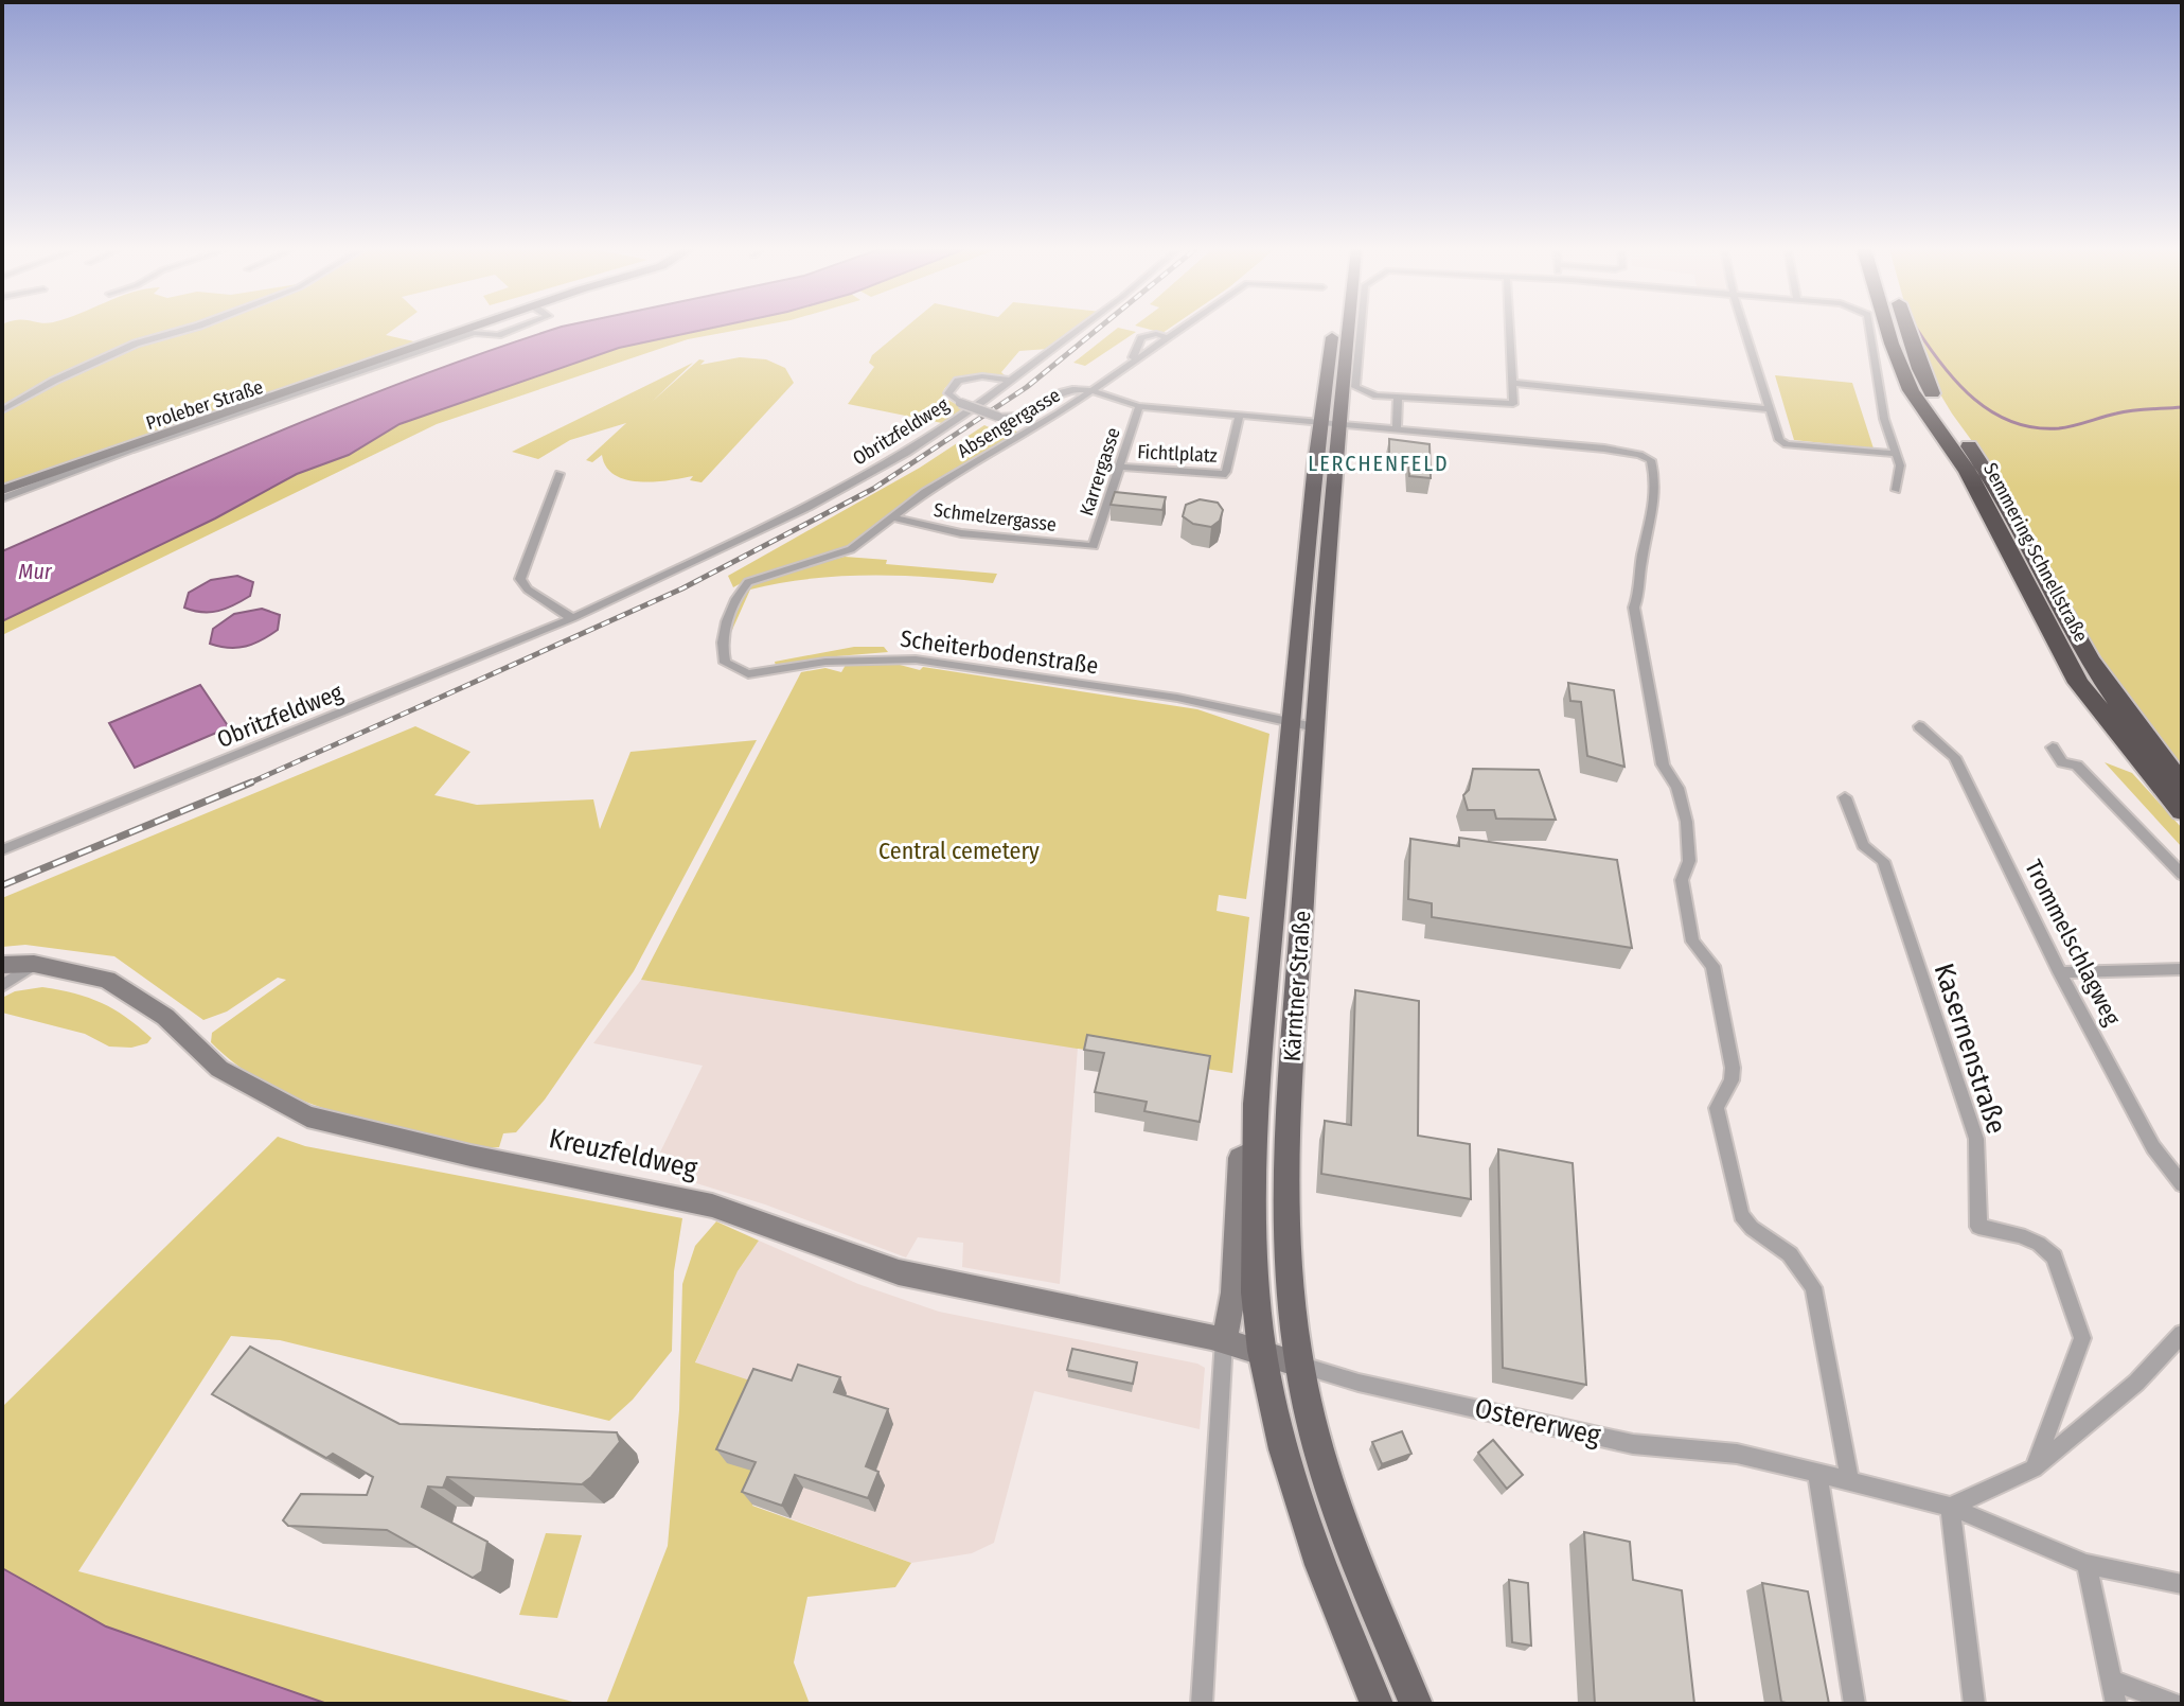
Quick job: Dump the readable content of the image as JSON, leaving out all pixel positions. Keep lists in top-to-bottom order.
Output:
{
  "streets": {
    "highway": ["Semmering Schnellstraße"],
    "main road": [
      "Proleber Straße",
      "Kärntner Straße",
      "Kreuzfeldweg",
      "Ostererweg"
    ],
    "street": [
      "Absengergasse",
      "Obritzfeldweg",
      "Fichtlplatz",
      "Karrergasse",
      "Schmelzergasse",
      "Scheiterbodenstraße",
      "Trommelschlagweg",
      "Kasernenstraße"
    ]
  },
  "crossings": [
    ["Absengergasse", "Obritzfeldweg"],
    ["Absengergasse", "Fichtlplatz"],
    ["Absengergasse", "Schmelzergasse"],
    ["Absengergasse", "Scheiterbodenstraße"],
    ["Obritzfeldweg", "Fichtlplatz"],
    ["Fichtlplatz", "Karrergasse"],
    ["Fichtlplatz", "Kärntner Straße"],
    ["Fichtlplatz", "Ostererweg"],
    ["Karrergasse", "Schmelzergasse"],
    ["Schmelzergasse", "Scheiterbodenstraße"],
    ["Scheiterbodenstraße", "Kärntner Straße"],
    ["Kärntner Straße", "Kreuzfeldweg"],
    ["Kärntner Straße", "Ostererweg"],
    ["Kreuzfeldweg", "Ostererweg"]
  ],
  "districts": ["LERCHENFELD"],
  "water": ["Mur"],
  "parks": ["Central cemetery"]
}
